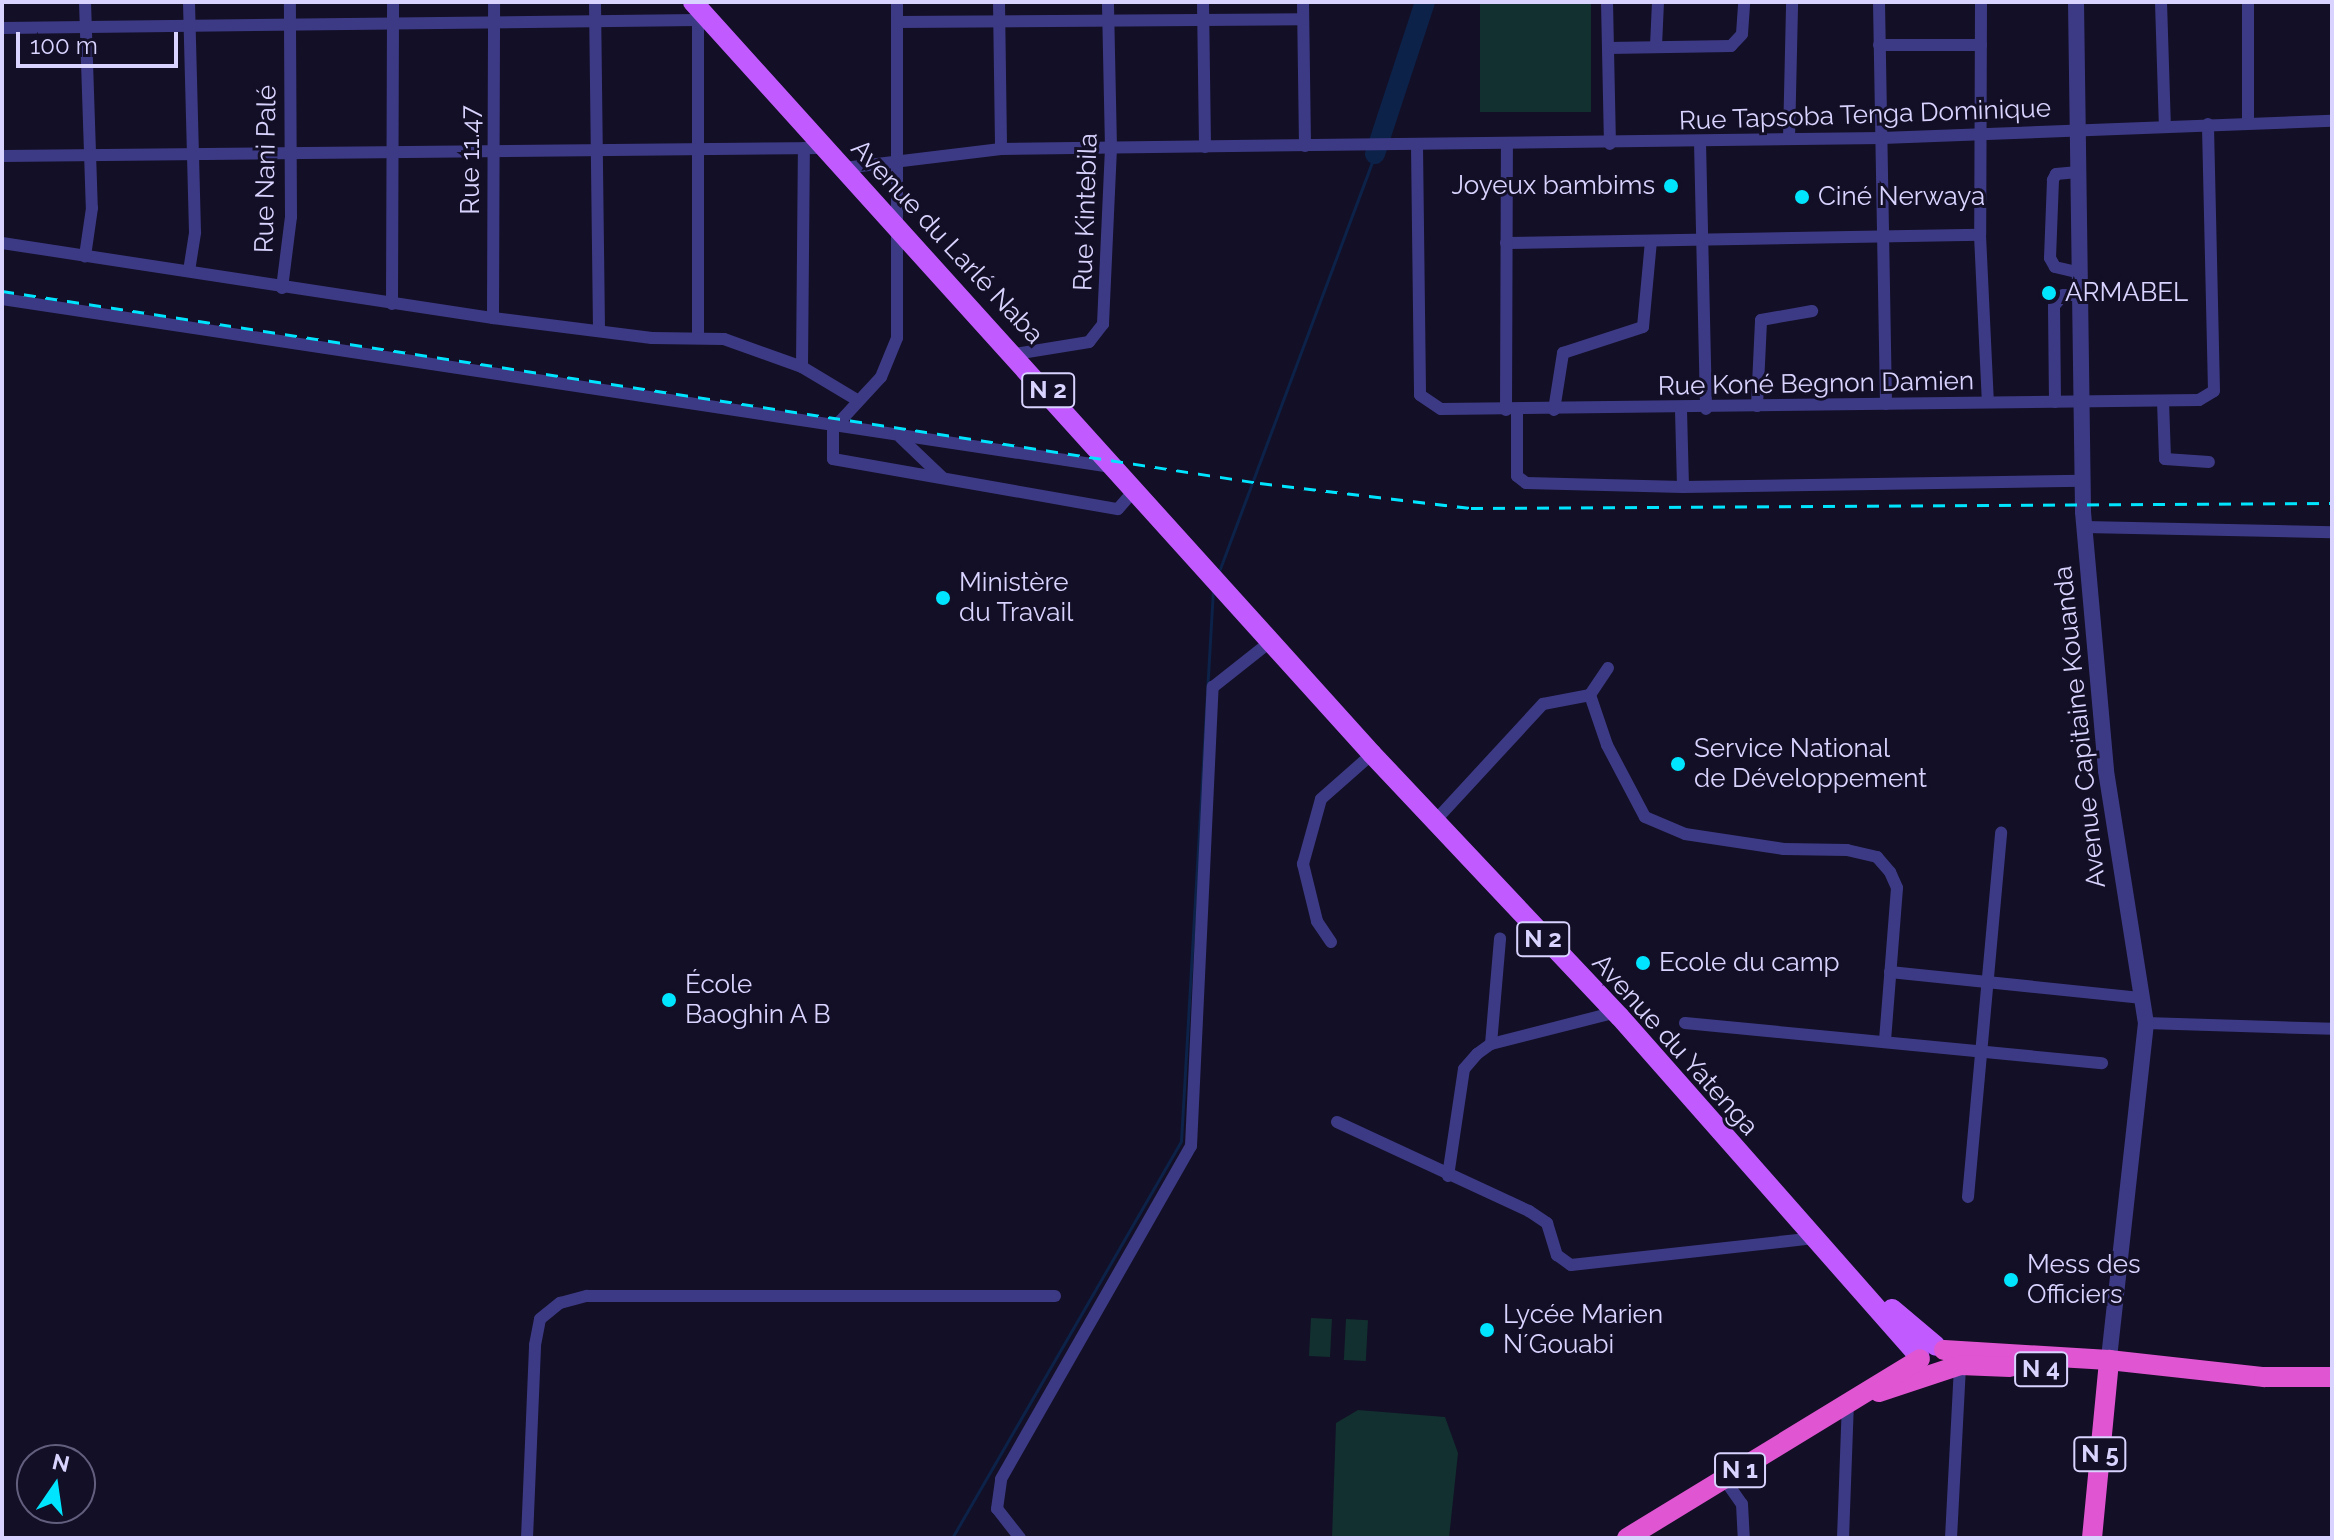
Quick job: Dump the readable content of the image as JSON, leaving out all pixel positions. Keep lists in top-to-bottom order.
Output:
{
  "streets": {
    "highway": [
      "Avenue Capitaine Kouanda",
      "N 4",
      "N 5",
      "N 1"
    ],
    "main road": ["Avenue du Larlé Naba", "N 2", "Avenue du Yatenga"],
    "street": [
      "Rue Tapsoba Tenga Dominique",
      "Rue 11.47",
      "Rue Nani Palé",
      "Rue Kintebila",
      "Rue Koné Begnon Damien"
    ]
  },
  "crossings": [
    ["Rue Tapsoba Tenga Dominique", "Rue Kintebila"],
    ["Rue Tapsoba Tenga Dominique", "Avenue du Larlé Naba"],
    ["Rue Tapsoba Tenga Dominique", "Rue Koné Begnon Damien"],
    ["Rue Tapsoba Tenga Dominique", "Avenue Capitaine Kouanda"],
    ["Rue Kintebila", "Avenue du Larlé Naba"],
    ["Avenue du Larlé Naba", "Avenue du Yatenga"],
    ["Rue Koné Begnon Damien", "Avenue Capitaine Kouanda"],
    ["Avenue Capitaine Kouanda", "N 4"],
    ["Avenue du Yatenga", "N 4"],
    ["Avenue du Yatenga", "N 1"],
    ["N 4", "N 1"]
  ],
  "places": [
    "Joyeux bambims",
    "Ciné Nerwaya",
    "ARMABEL",
    "Ministère du Travail",
    "Service National de Développement",
    "Ecole du camp",
    "École Baoghin A B",
    "Mess des Officiers",
    "Lycée Marien N´Gouabi"
  ],
  "scale_bar": "100 m",
  "north": "top"
}
